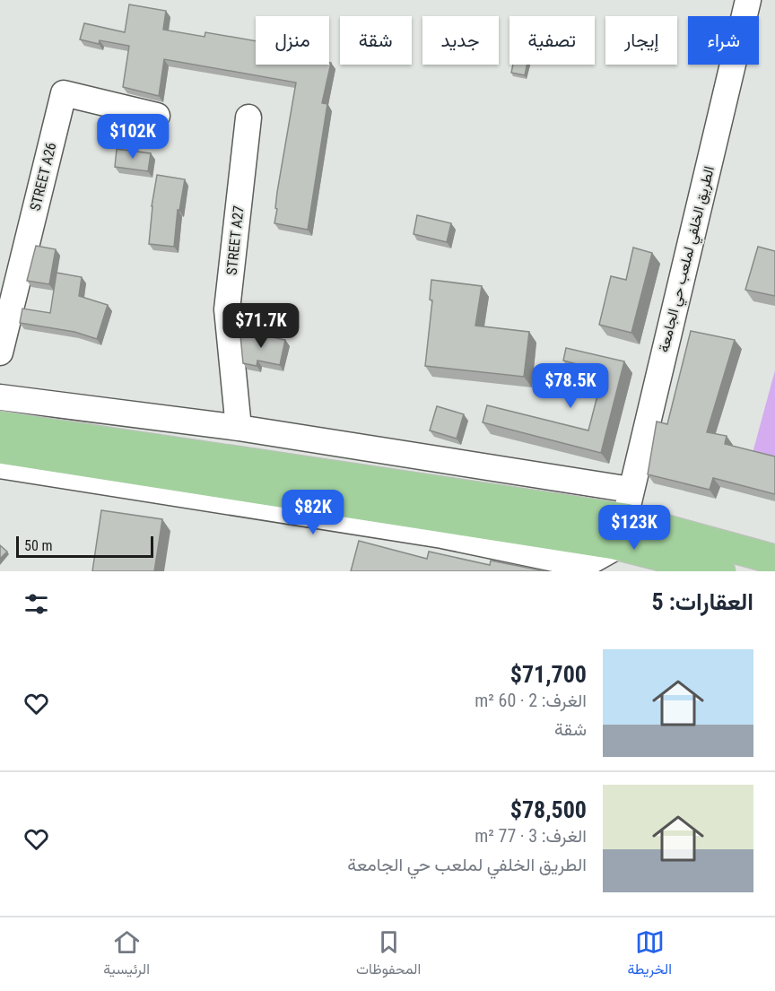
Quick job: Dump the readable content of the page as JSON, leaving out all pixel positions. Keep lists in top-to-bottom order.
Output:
{
  "streets": {
    "street": ["STREET A26", "STREET A27", "الطريق الخلفي لملعب حي الجامعة"]
  },
  "scale_bar": "50 m",
  "page": {
    "chip": [
      "شراء",
      "إيجار",
      "تصفية",
      "جديد",
      "شقة",
      "منزل"
    ],
    "price": [
      "$102K",
      "$71.7K",
      "$78.5K",
      "$82K",
      "$123K"
    ],
    "scale": "50 m",
    "heading": "العقارات: 5",
    "list": [
      {
        "name": "$71,700",
        "note": "الغرف: 2 · 60 m² · شقة"
      },
      {
        "name": "$78,500",
        "note": "الغرف: 3 · 77 m² · الطريق الخلفي لملعب حي الجامعة"
      }
    ],
    "tabs": ["الخريطة", "المحفوظات", "الرئيسية"]
  }
}
